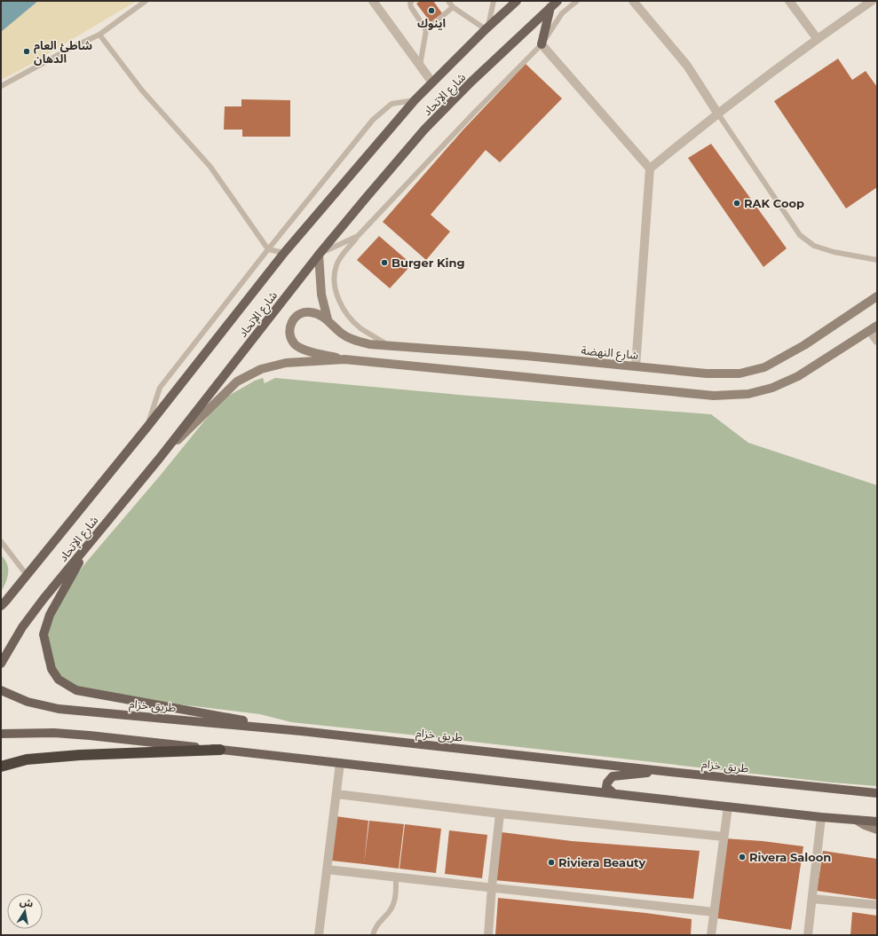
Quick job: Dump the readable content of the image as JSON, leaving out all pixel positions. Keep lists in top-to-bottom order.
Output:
{
  "streets": {
    "main road": ["شارع الإتحاد", "شارع النهضة", "طريق خزام"]
  },
  "places": [
    "اينوك",
    "شاطئ العام الدهان",
    "RAK Coop",
    "Burger King",
    "Rivera Saloon",
    "Riviera Beauty"
  ],
  "north": "top"
}
